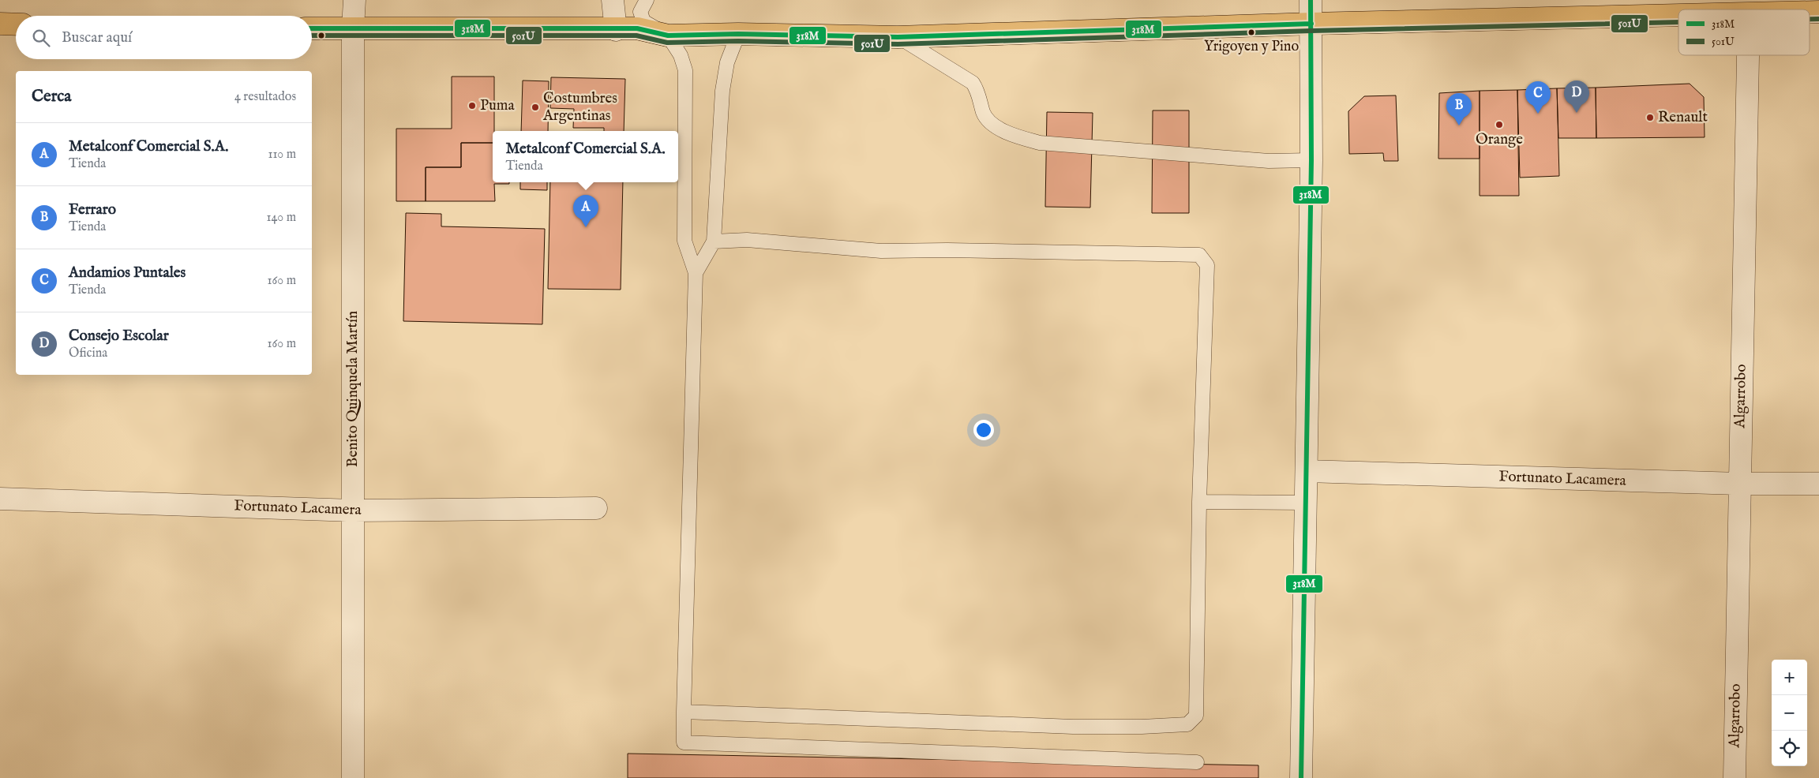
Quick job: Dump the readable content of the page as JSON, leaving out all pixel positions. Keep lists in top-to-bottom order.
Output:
{
  "streets": {
    "street": ["Benito Quinquela Martín", "Algarrobo", "Fortunato Lacamera"]
  },
  "crossings": [
    ["Benito Quinquela Martín", "Fortunato Lacamera"],
    ["Algarrobo", "Fortunato Lacamera"]
  ],
  "places": [
    "Yrigoyen y Pino",
    "Puma",
    "Costumbres Argentinas",
    "Renault",
    "Orange"
  ],
  "lines": ["transit line 318M", "transit line 501U"],
  "legend": ["318M", "501U"],
  "page": {
    "search": "Buscar aquí",
    "heading": ["Cerca", "4 resultados"],
    "pins": [
      "D",
      "C",
      "B",
      "A"
    ],
    "list": [
      {
        "mark": "A",
        "name": "Metalconf Comercial S.A.",
        "note": "Tienda",
        "value": "110 m"
      },
      {
        "mark": "B",
        "name": "Ferraro",
        "note": "Tienda",
        "value": "140 m"
      },
      {
        "mark": "C",
        "name": "Andamios Puntales",
        "note": "Tienda",
        "value": "160 m"
      },
      {
        "mark": "D",
        "name": "Consejo Escolar",
        "note": "Oficina",
        "value": "160 m"
      }
    ],
    "popup": ["Metalconf Comercial S.A.", "Tienda"],
    "map_buttons": ["+", "−"]
  }
}
